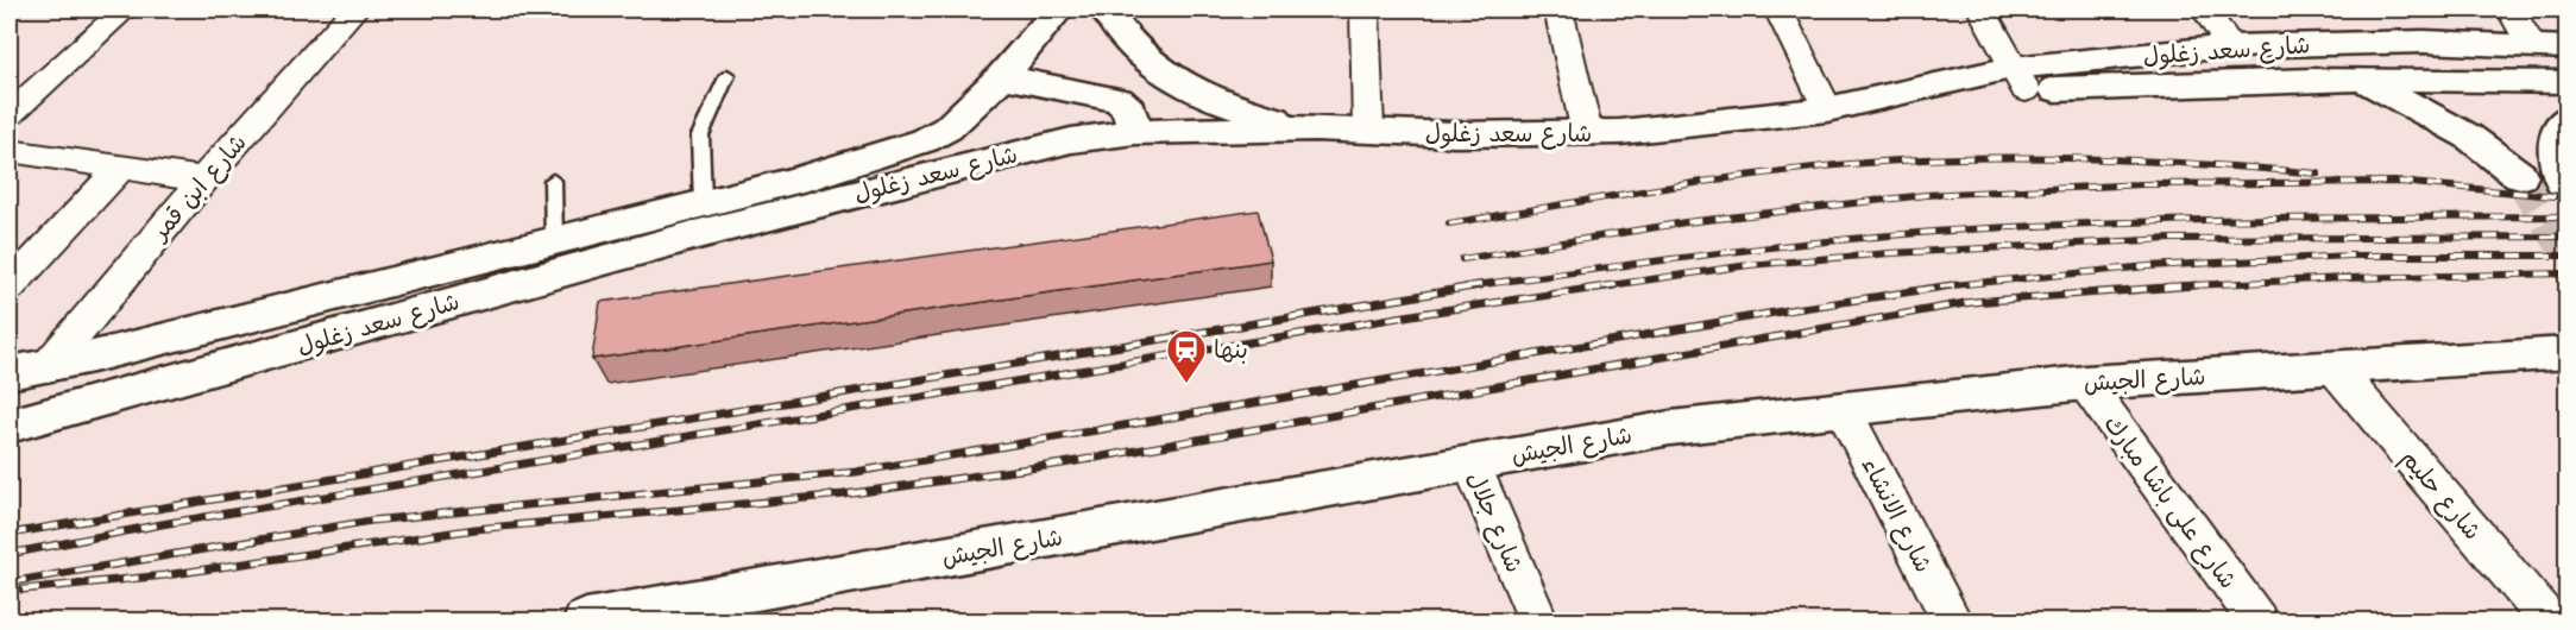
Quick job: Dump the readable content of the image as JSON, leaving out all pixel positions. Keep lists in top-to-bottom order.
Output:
{
  "streets": {
    "main road": ["شارع سعد زغلول", "شارع الجيش"],
    "street": [
      "شارع ابن قمر",
      "شارع حليم",
      "شارع على باشا مبارك",
      "شارع الانشاء",
      "شارع جلال"
    ]
  },
  "crossings": [
    ["شارع سعد زغلول", "شارع ابن قمر"],
    ["شارع الجيش", "شارع حليم"],
    ["شارع الجيش", "شارع على باشا مبارك"],
    ["شارع الجيش", "شارع الانشاء"],
    ["شارع الجيش", "شارع جلال"]
  ],
  "places": {
    "station": ["بنها"]
  }
}
